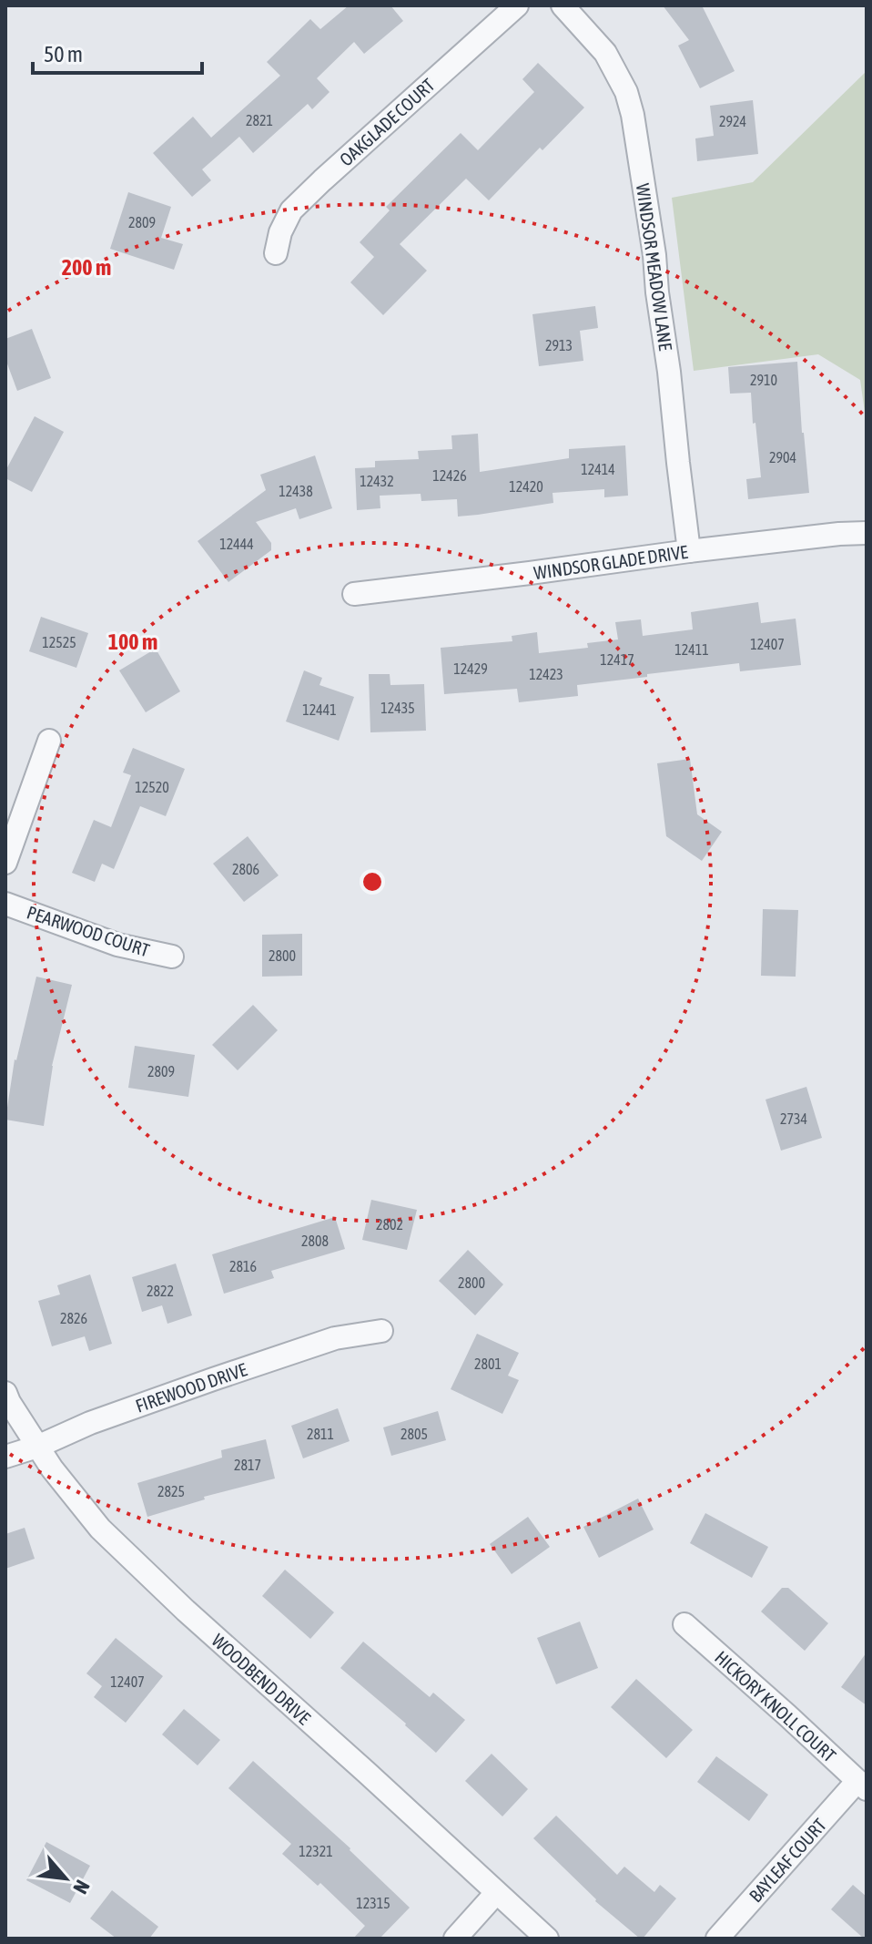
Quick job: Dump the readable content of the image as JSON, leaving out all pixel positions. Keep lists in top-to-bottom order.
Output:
{
  "streets": {
    "street": [
      "OAKGLADE COURT",
      "WINDSOR MEADOW LANE",
      "WINDSOR GLADE DRIVE",
      "PEARWOOD COURT",
      "FIREWOOD DRIVE",
      "WOODBEND DRIVE",
      "HICKORY KNOLL COURT",
      "BAYLEAF COURT"
    ]
  },
  "crossings": [
    ["WINDSOR MEADOW LANE", "WINDSOR GLADE DRIVE"],
    ["FIREWOOD DRIVE", "WOODBEND DRIVE"],
    ["HICKORY KNOLL COURT", "BAYLEAF COURT"]
  ],
  "house_numbers": [
    "2821",
    "2924",
    "2809",
    "2913",
    "2910",
    "2904",
    "12414",
    "12426",
    "12432",
    "12420",
    "12438",
    "12444",
    "12525",
    "12407",
    "12411",
    "12417",
    "12429",
    "12423",
    "12435",
    "12441",
    "12520",
    "2806",
    "2800",
    "2809",
    "2734",
    "2802",
    "2808",
    "2816",
    "2800",
    "2822",
    "2826",
    "2801",
    "2811",
    "2805",
    "2817",
    "2825",
    "12407",
    "12321",
    "12315"
  ],
  "scale_bar": "50 m",
  "north": "bottom right",
  "rings": ["200 m", "100 m"]
}
